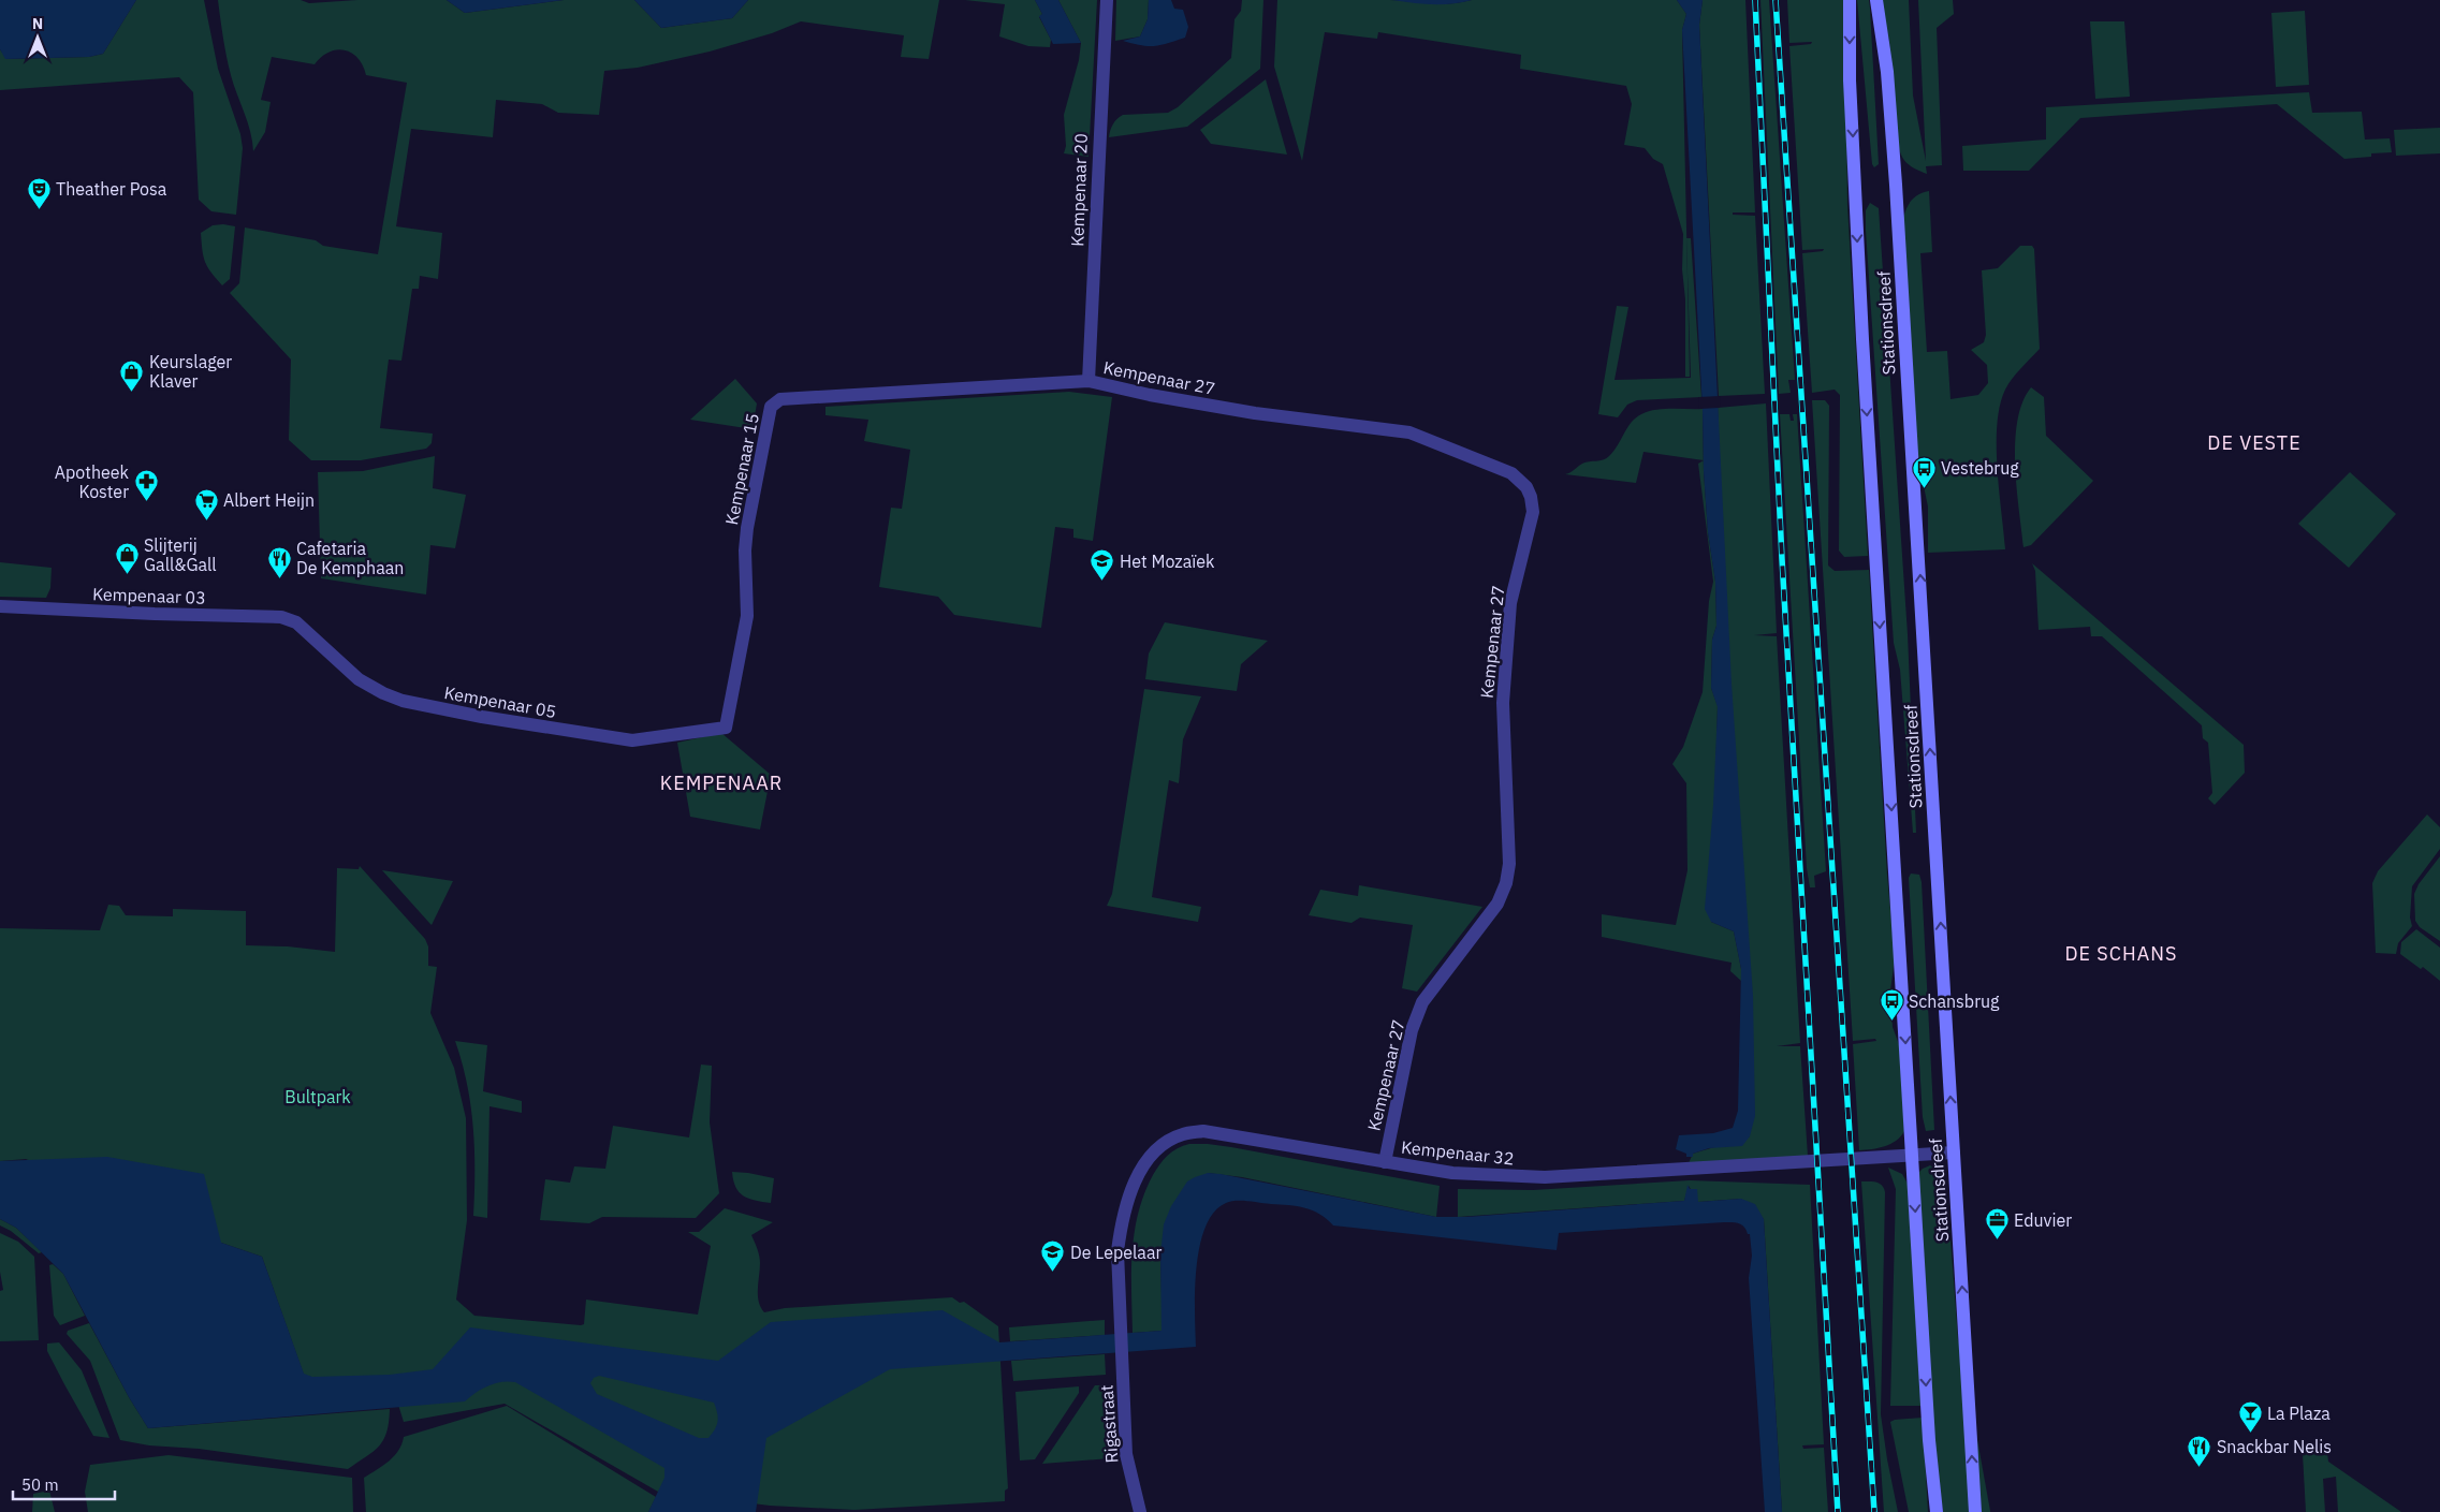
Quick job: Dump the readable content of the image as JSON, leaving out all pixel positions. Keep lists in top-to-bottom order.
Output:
{
  "streets": {
    "main road": ["Stationsdreef"],
    "street": [
      "Kempenaar 20",
      "Kempenaar 27",
      "Kempenaar 15",
      "Kempenaar 03",
      "Kempenaar 05",
      "Kempenaar 32",
      "Rigastraat"
    ]
  },
  "crossings": [
    ["Kempenaar 20", "Kempenaar 27"],
    ["Kempenaar 20", "Kempenaar 15"],
    ["Stationsdreef", "Kempenaar 32"],
    ["Kempenaar 27", "Kempenaar 15"],
    ["Kempenaar 27", "Kempenaar 32"],
    ["Kempenaar 15", "Kempenaar 05"],
    ["Kempenaar 03", "Kempenaar 05"],
    ["Kempenaar 32", "Rigastraat"]
  ],
  "districts": ["DE VESTE", "KEMPENAAR", "DE SCHANS"],
  "parks": ["Bultpark"],
  "places": {
    "theatre": ["Theather Posa"],
    "shop": ["Keurslager Klaver", "Slijterij Gall&Gall"],
    "bus stop": ["Vestebrug", "Schansbrug"],
    "pharmacy": ["Apotheek Koster"],
    "supermarket": ["Albert Heijn"],
    "restaurant": ["Cafetaria De Kemphaan", "Snackbar Nelis"],
    "school or university": ["Het Mozaïek", "De Lepelaar"],
    "office": ["Eduvier"],
    "bar": ["La Plaza"]
  },
  "scale_bar": "50 m",
  "north": "top"
}
